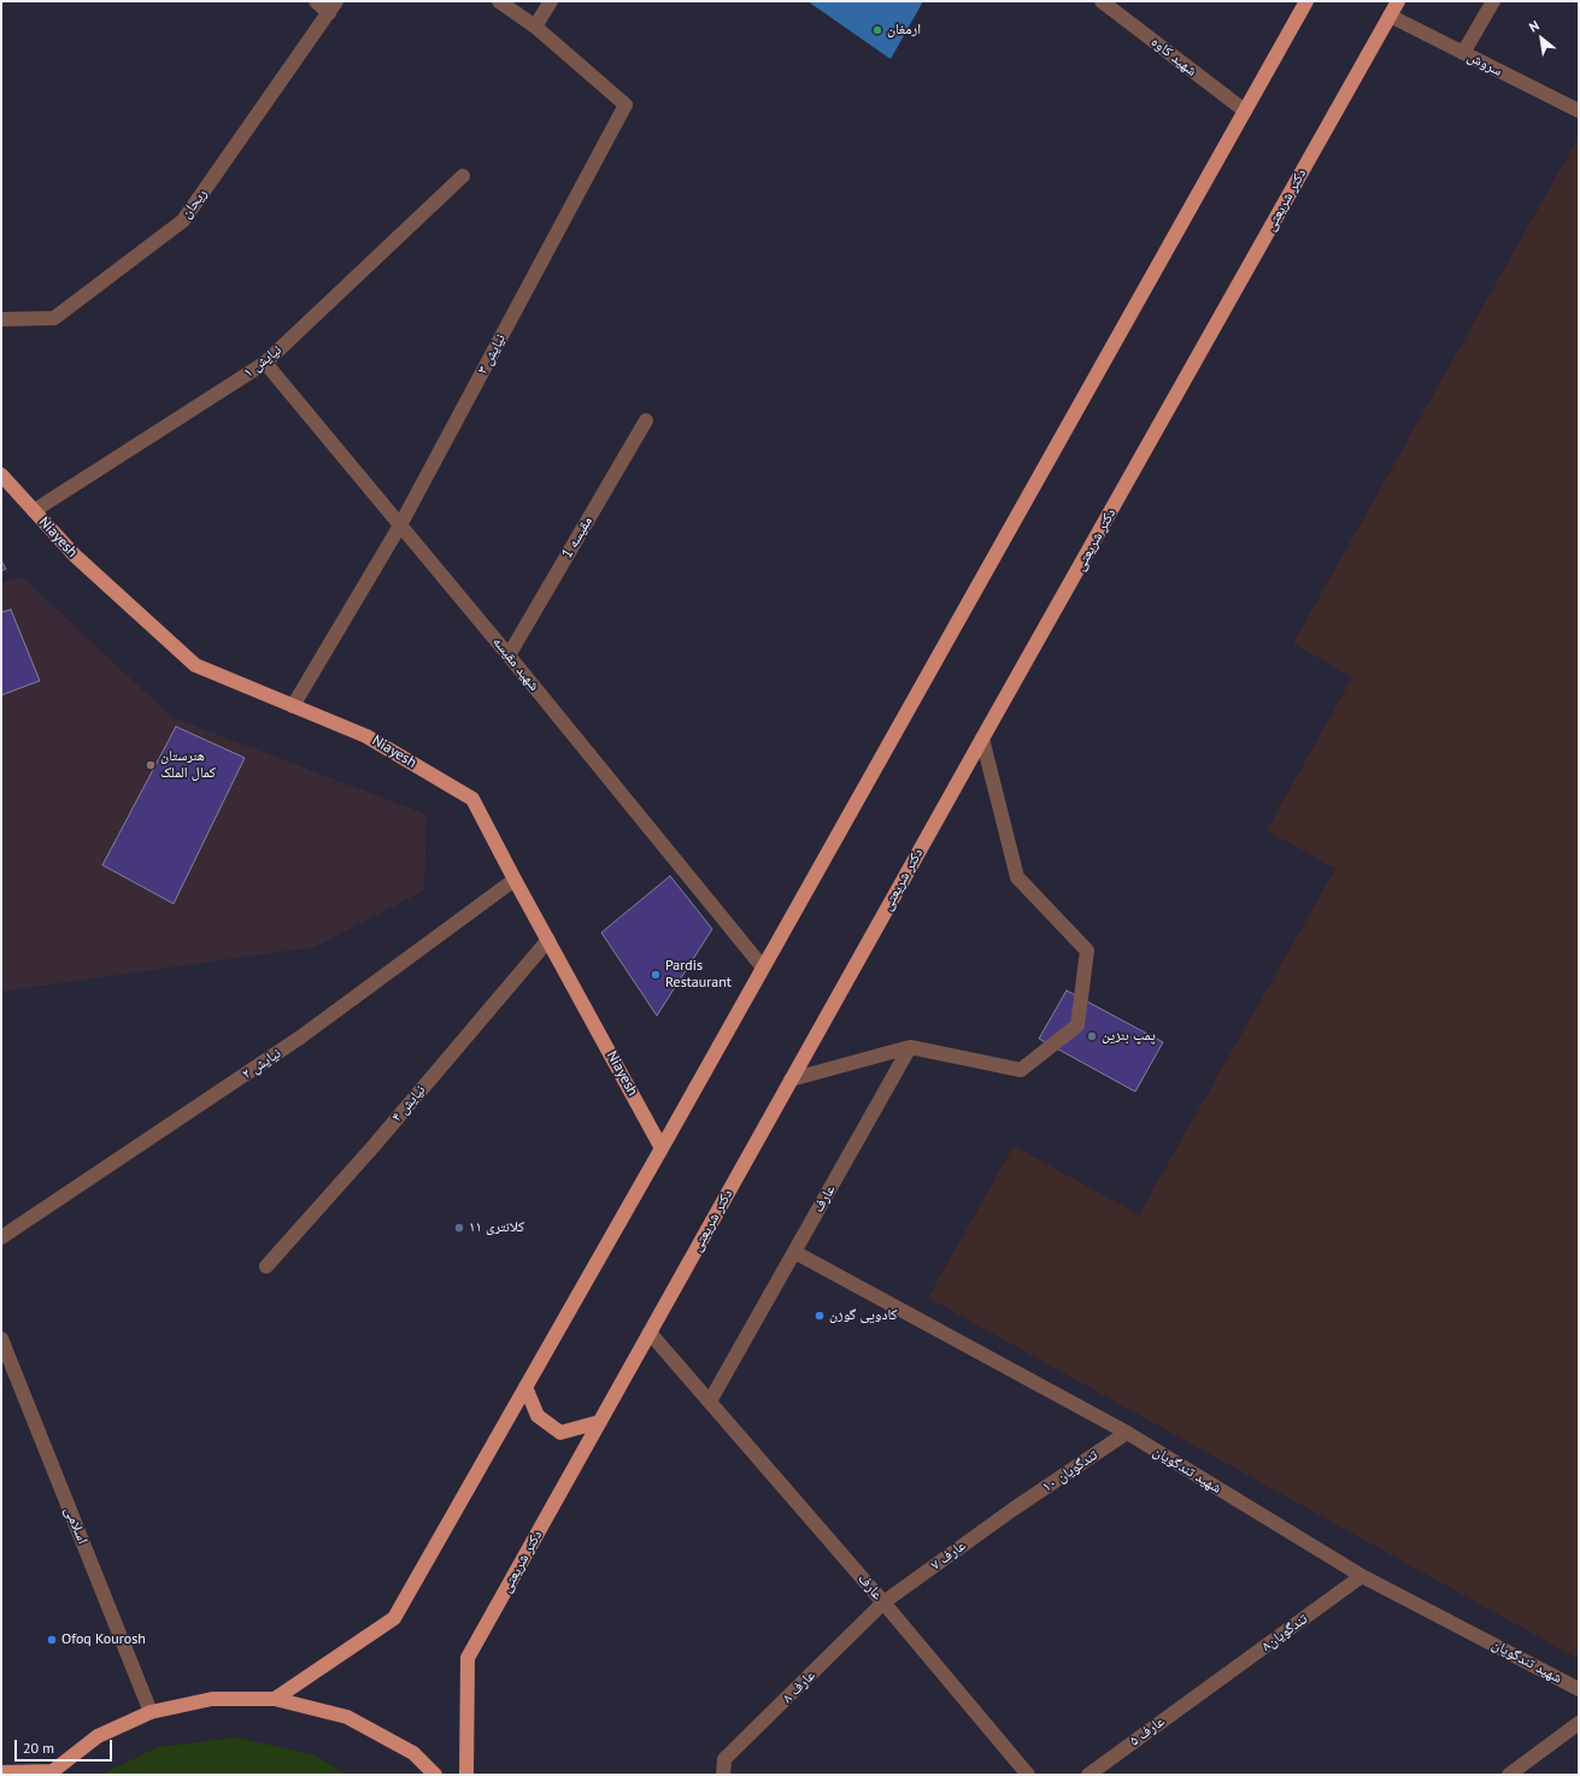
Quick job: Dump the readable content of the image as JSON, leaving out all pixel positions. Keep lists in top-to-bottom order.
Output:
{
  "streets": {
    "main road": ["دکتر شریعتی", "Niayesh"],
    "street": [
      "شهید کاوه",
      "سروش",
      "ریحان",
      "نیایش ۳",
      "نیایش ۱",
      "مقیسه 1",
      "شهید مقیسه",
      "نیایش ۲",
      "نیایش ۴",
      "عارف",
      "شهید تندگویان",
      "تندگویان ۱۰",
      "اسلامی",
      "عارف ۷",
      "تندگویان۸",
      "عارف ۸",
      "عارف ۵"
    ]
  },
  "crossings": [
    ["سروش", "دکتر شریعتی"],
    ["دکتر شریعتی", "عارف"],
    ["نیایش ۳", "Niayesh"],
    ["نیایش ۳", "شهید مقیسه"],
    ["نیایش ۱", "Niayesh"],
    ["نیایش ۱", "شهید مقیسه"],
    ["Niayesh", "نیایش ۲"],
    ["Niayesh", "نیایش ۴"],
    ["مقیسه 1", "شهید مقیسه"],
    ["عارف", "شهید تندگویان"],
    ["عارف", "عارف ۷"],
    ["عارف", "عارف ۸"],
    ["شهید تندگویان", "تندگویان ۱۰"],
    ["شهید تندگویان", "تندگویان۸"],
    ["تندگویان ۱۰", "عارف ۷"],
    ["عارف ۷", "عارف ۸"],
    ["تندگویان۸", "عارف ۵"]
  ],
  "places": [
    "ارمغان",
    "هنرستان کمال الملک",
    "Pardis Restaurant",
    "پمپ بنزین",
    "کلانتری ۱۱",
    "کادویی گوزن",
    "Ofoq Kourosh"
  ],
  "scale_bar": "20 m",
  "north": "top left"
}
